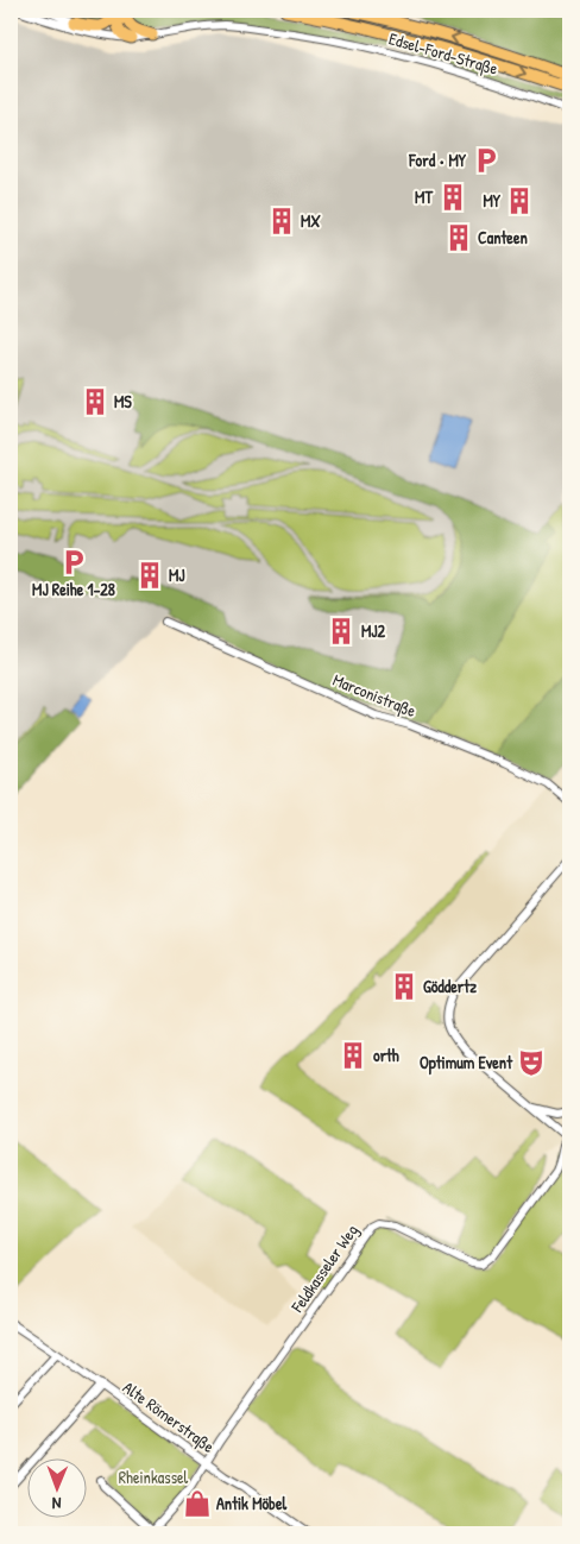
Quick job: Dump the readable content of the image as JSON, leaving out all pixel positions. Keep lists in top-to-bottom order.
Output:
{
  "streets": {
    "street": [
      "Edsel-Ford-Straße",
      "Marconistraße",
      "Feldkasseler Weg",
      "Alte Römerstraße"
    ]
  },
  "crossings": [
    ["Feldkasseler Weg", "Alte Römerstraße"]
  ],
  "parks": ["Rheinkassel"],
  "places": {
    "parking": ["Ford • MY", "MJ Reihe 1-28"],
    "building": [
      "MT",
      "MY",
      "MX",
      "Canteen",
      "MS",
      "MJ",
      "MJ2",
      "Göddertz",
      "orth"
    ],
    "theatre": ["Optimum Event"],
    "shop": ["Antik Möbel"]
  },
  "north": "bottom"
}
